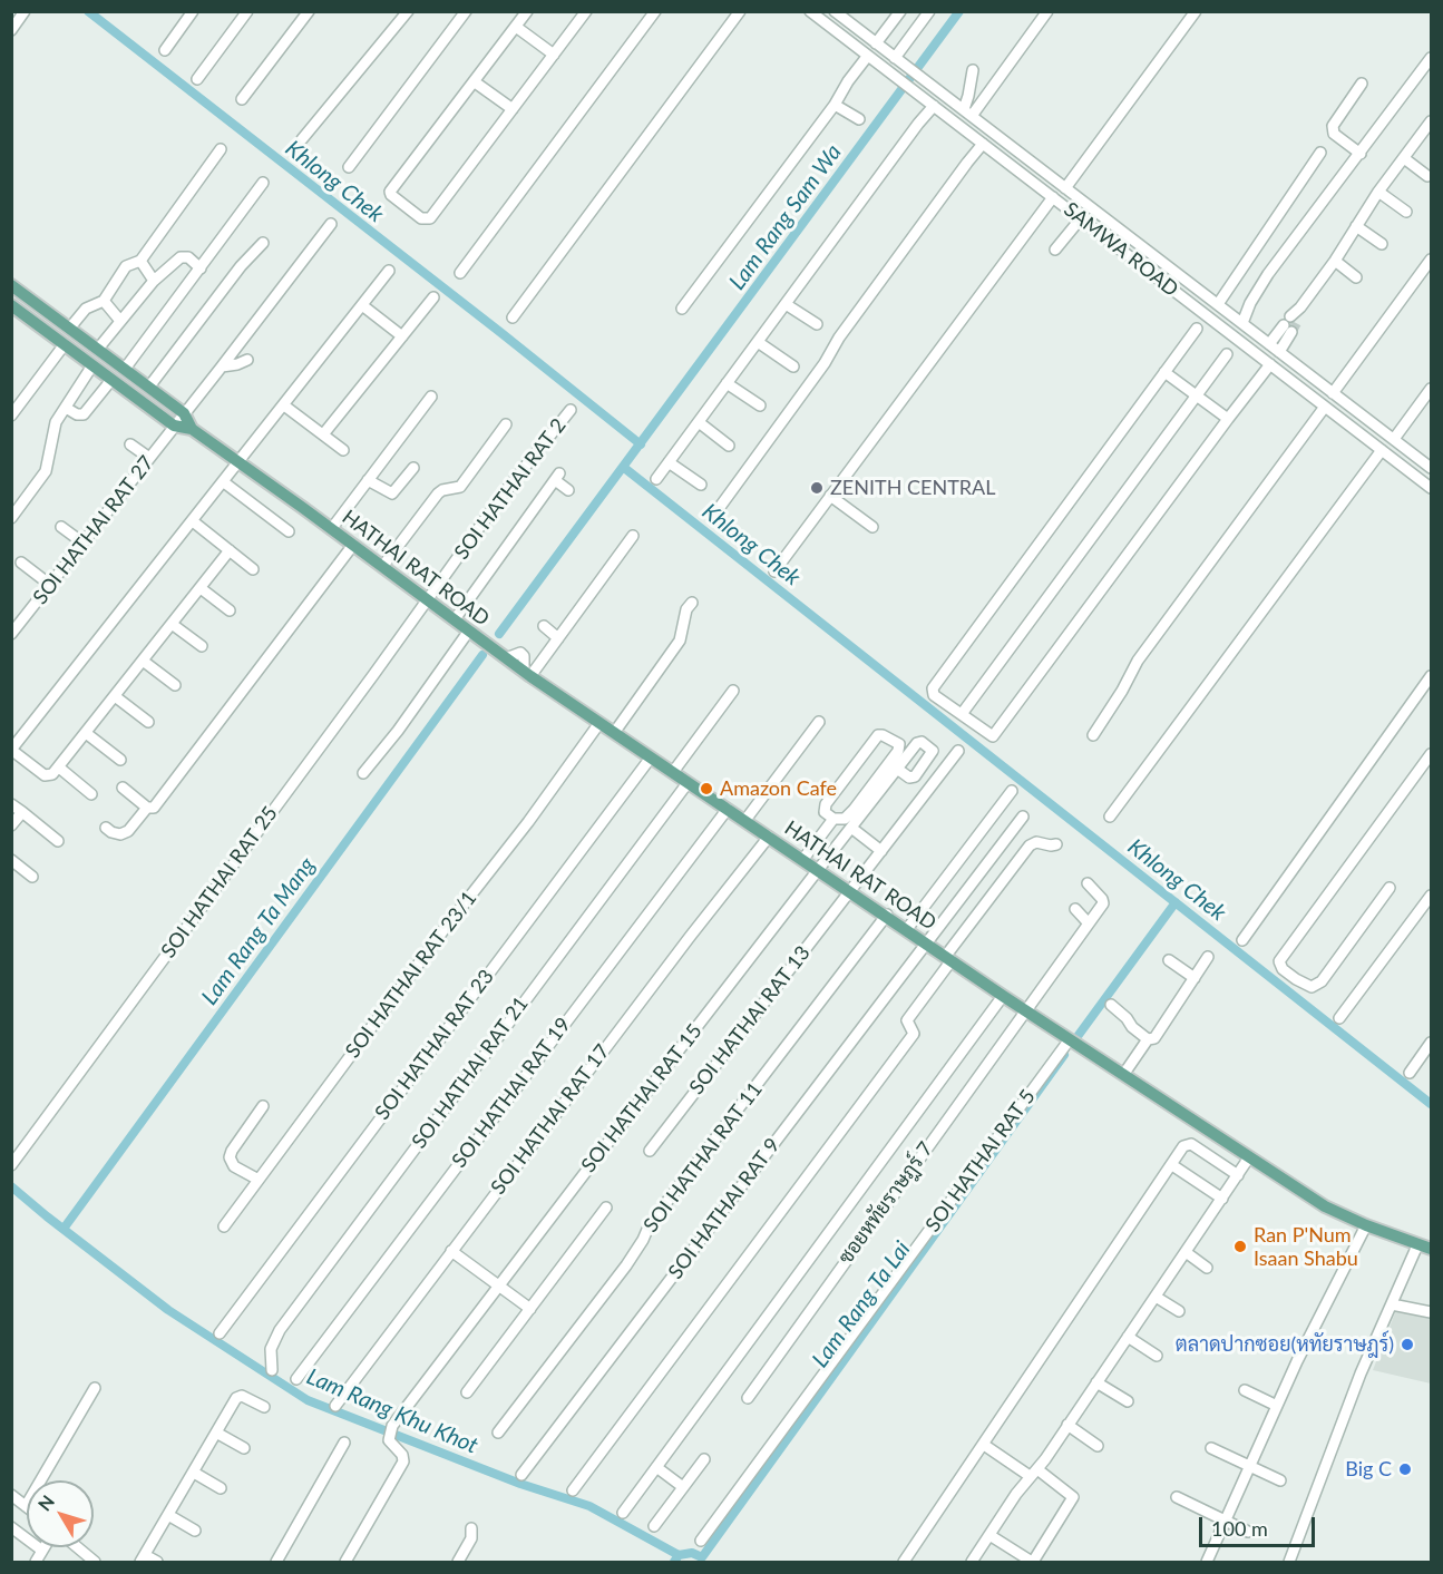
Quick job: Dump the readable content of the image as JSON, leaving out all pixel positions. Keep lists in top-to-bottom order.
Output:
{
  "streets": {
    "main road": ["HATHAI RAT ROAD"],
    "street": [
      "SAMWA ROAD",
      "SOI HATHAI RAT 2",
      "SOI HATHAI RAT 27",
      "SOI HATHAI RAT 25",
      "SOI HATHAI RAT 23/1",
      "SOI HATHAI RAT 13",
      "SOI HATHAI RAT 23",
      "SOI HATHAI RAT 21",
      "SOI HATHAI RAT 19",
      "SOI HATHAI RAT 15",
      "SOI HATHAI RAT 17",
      "SOI HATHAI RAT 11",
      "SOI HATHAI RAT 5",
      "ซอยหทัยราษฎร์ 7",
      "SOI HATHAI RAT 9"
    ]
  },
  "crossings": [
    ["SOI HATHAI RAT 2", "HATHAI RAT ROAD"],
    ["SOI HATHAI RAT 2", "SOI HATHAI RAT 25"],
    ["SOI HATHAI RAT 27", "HATHAI RAT ROAD"],
    ["HATHAI RAT ROAD", "SOI HATHAI RAT 25"],
    ["HATHAI RAT ROAD", "SOI HATHAI RAT 23/1"],
    ["HATHAI RAT ROAD", "SOI HATHAI RAT 13"],
    ["HATHAI RAT ROAD", "SOI HATHAI RAT 23"],
    ["HATHAI RAT ROAD", "SOI HATHAI RAT 21"],
    ["HATHAI RAT ROAD", "SOI HATHAI RAT 19"],
    ["HATHAI RAT ROAD", "SOI HATHAI RAT 15"],
    ["HATHAI RAT ROAD", "SOI HATHAI RAT 17"],
    ["HATHAI RAT ROAD", "SOI HATHAI RAT 11"],
    ["HATHAI RAT ROAD", "SOI HATHAI RAT 5"],
    ["HATHAI RAT ROAD", "ซอยหทัยราษฎร์ 7"],
    ["HATHAI RAT ROAD", "SOI HATHAI RAT 9"]
  ],
  "water": [
    "Khlong Chek",
    "Lam Rang Sam Wa",
    "Lam Rang Ta Mang",
    "Lam Rang Ta Lai",
    "Lam Rang Khu Khot"
  ],
  "places": [
    "ZENITH CENTRAL",
    "Amazon Cafe",
    "Ran P'Num Isaan Shabu",
    "ตลาดปากซอย(หทัยราษฎร์)",
    "Big C"
  ],
  "scale_bar": "100 m",
  "north": "top left"
}
